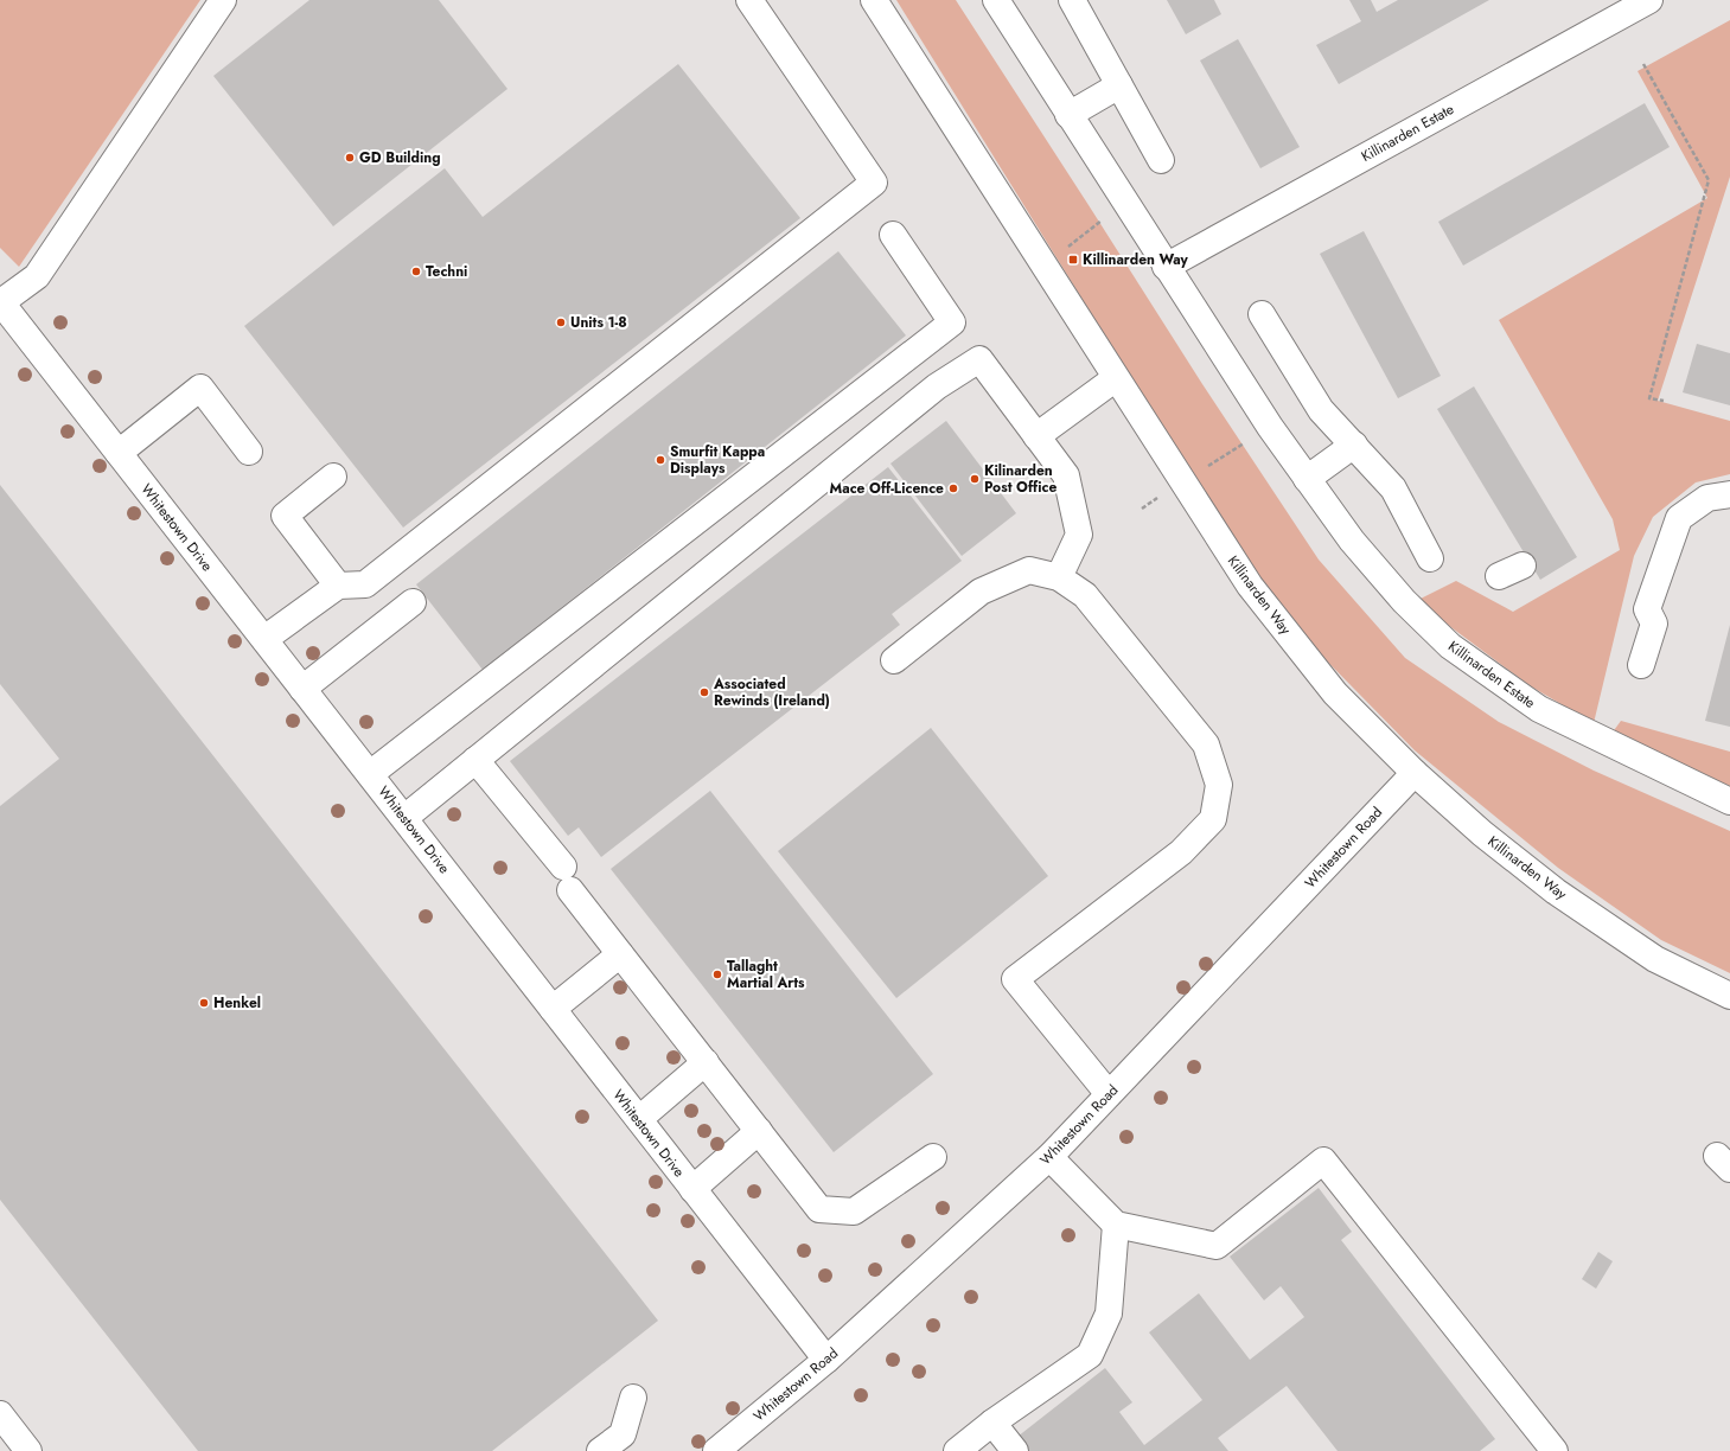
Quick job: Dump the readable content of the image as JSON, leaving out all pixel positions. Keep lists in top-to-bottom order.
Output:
{
  "streets": {
    "street": [
      "Killinarden Estate",
      "Whitestown Drive",
      "Killinarden Way",
      "Whitestown Road"
    ]
  },
  "crossings": [
    ["Whitestown Drive", "Whitestown Road"],
    ["Killinarden Way", "Whitestown Road"]
  ],
  "places": {
    "other": [
      "GD Building",
      "Techni",
      "Units 1-8",
      "Smurfit Kappa Displays",
      "Kilinarden Post Office",
      "Mace Off-Licence",
      "Associated Rewinds (Ireland)",
      "Tallaght Martial Arts",
      "Henkel"
    ],
    "transit": ["Killinarden Way"]
  }
}
